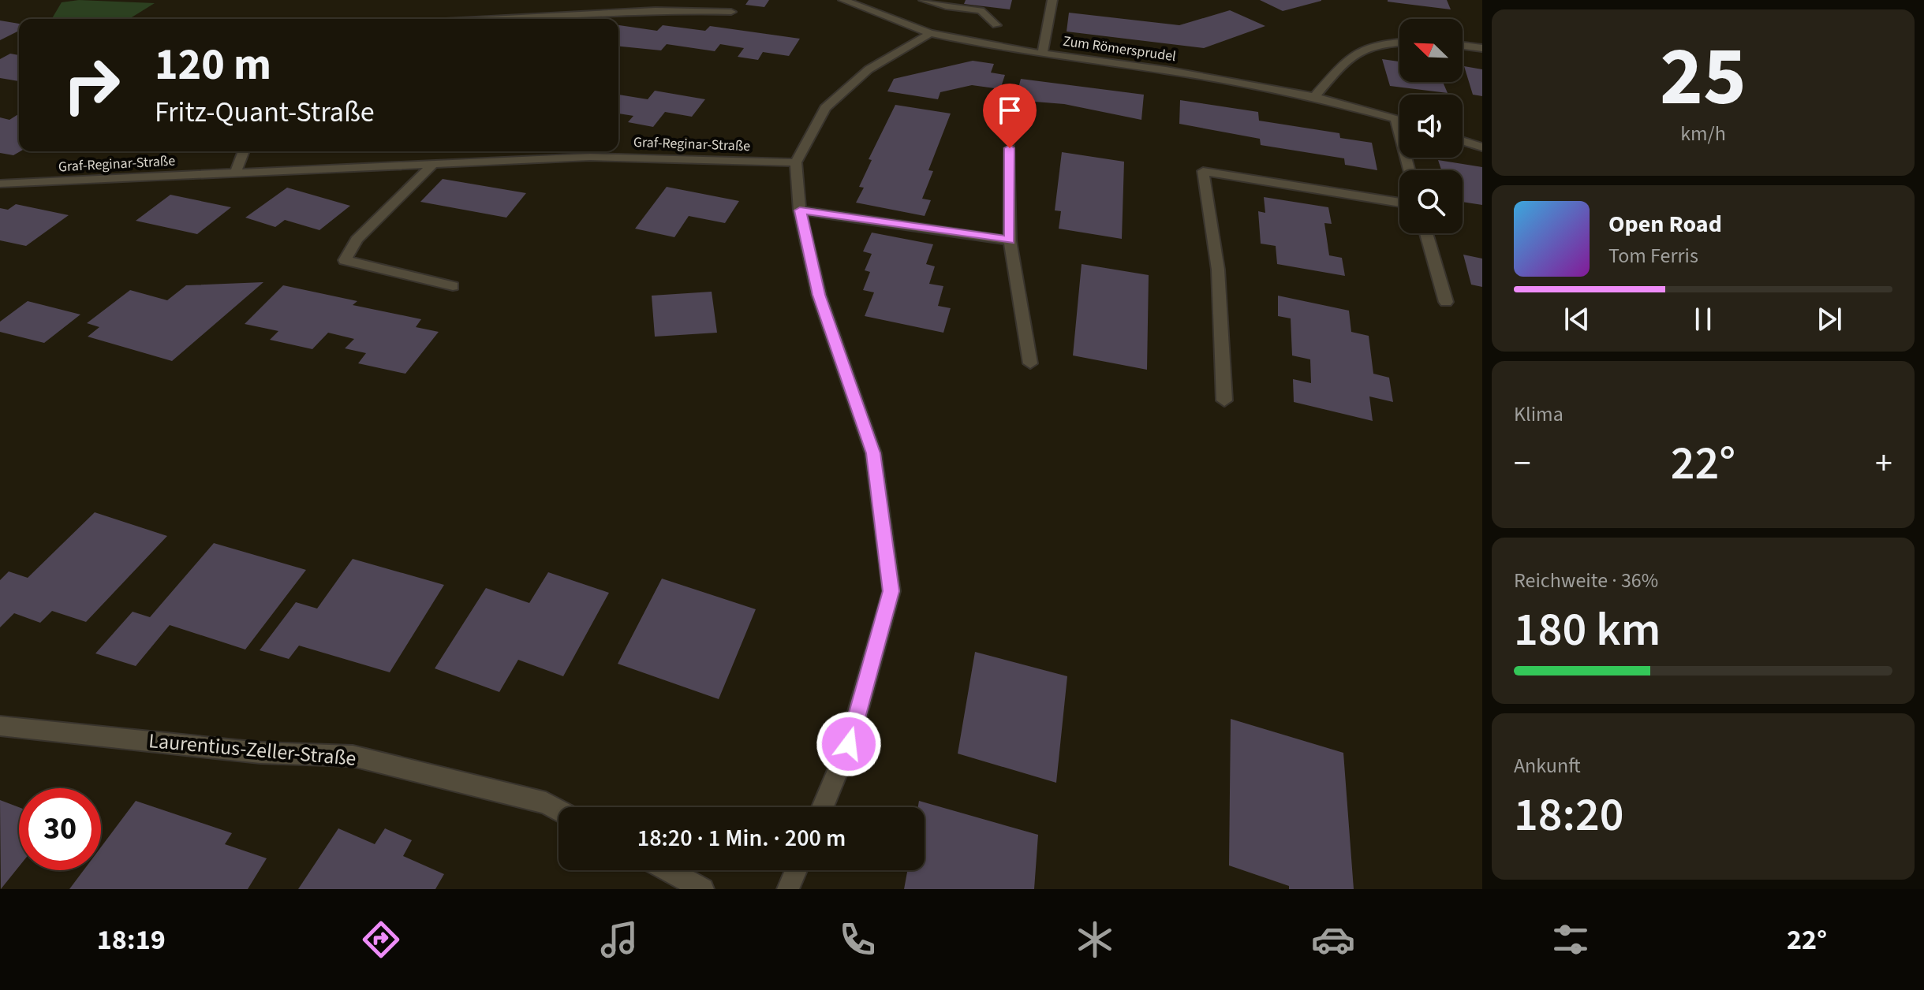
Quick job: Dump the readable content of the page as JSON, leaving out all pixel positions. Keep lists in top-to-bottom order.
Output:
{
  "streets": {
    "street": ["Zum Römersprudel", "Graf-Reginar-Straße", "Laurentius-Zeller-Straße"]
  },
  "north": "top left",
  "page": {
    "tile": [
      ["25", "km/h"],
      "Klima",
      ["Reichweite · 36%", "180 km"],
      ["Ankunft", "18:20"]
    ],
    "turn": ["120 m", "Fritz-Quant-Straße"],
    "song": ["Open Road", "Tom Ferris"],
    "heat": ["−", "22°", "+"],
    "limit": "30",
    "trip": "18:20 · 1 Min. · 200 m",
    "tabs": ["18:19", "22°"]
  }
}
